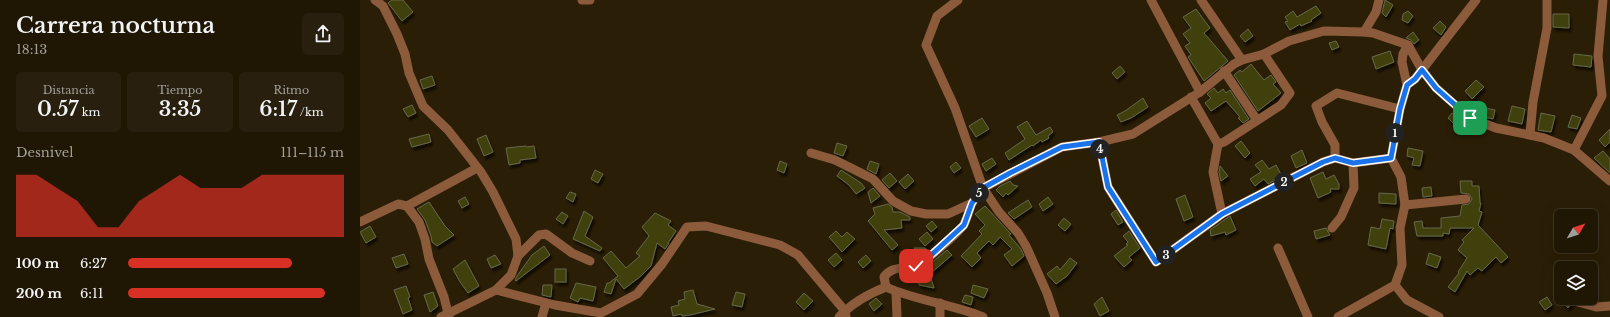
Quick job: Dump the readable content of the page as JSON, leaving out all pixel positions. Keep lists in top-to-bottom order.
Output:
{
  "north": "top right",
  "page": {
    "heading": ["Carrera nocturna", "18:13"],
    "stats": [
      ["Distancia", "0.57 km"],
      ["Tiempo", "3:35"],
      ["Ritmo", "6:17 /km"]
    ],
    "pins": [
      "1",
      "4",
      "2",
      "5",
      "3"
    ],
    "chart": ["Desnivel", "111–115 m"],
    "list": [
      {
        "name": "100 m",
        "note": "6:27"
      },
      {
        "name": "200 m",
        "note": "6:11"
      }
    ]
  }
}
